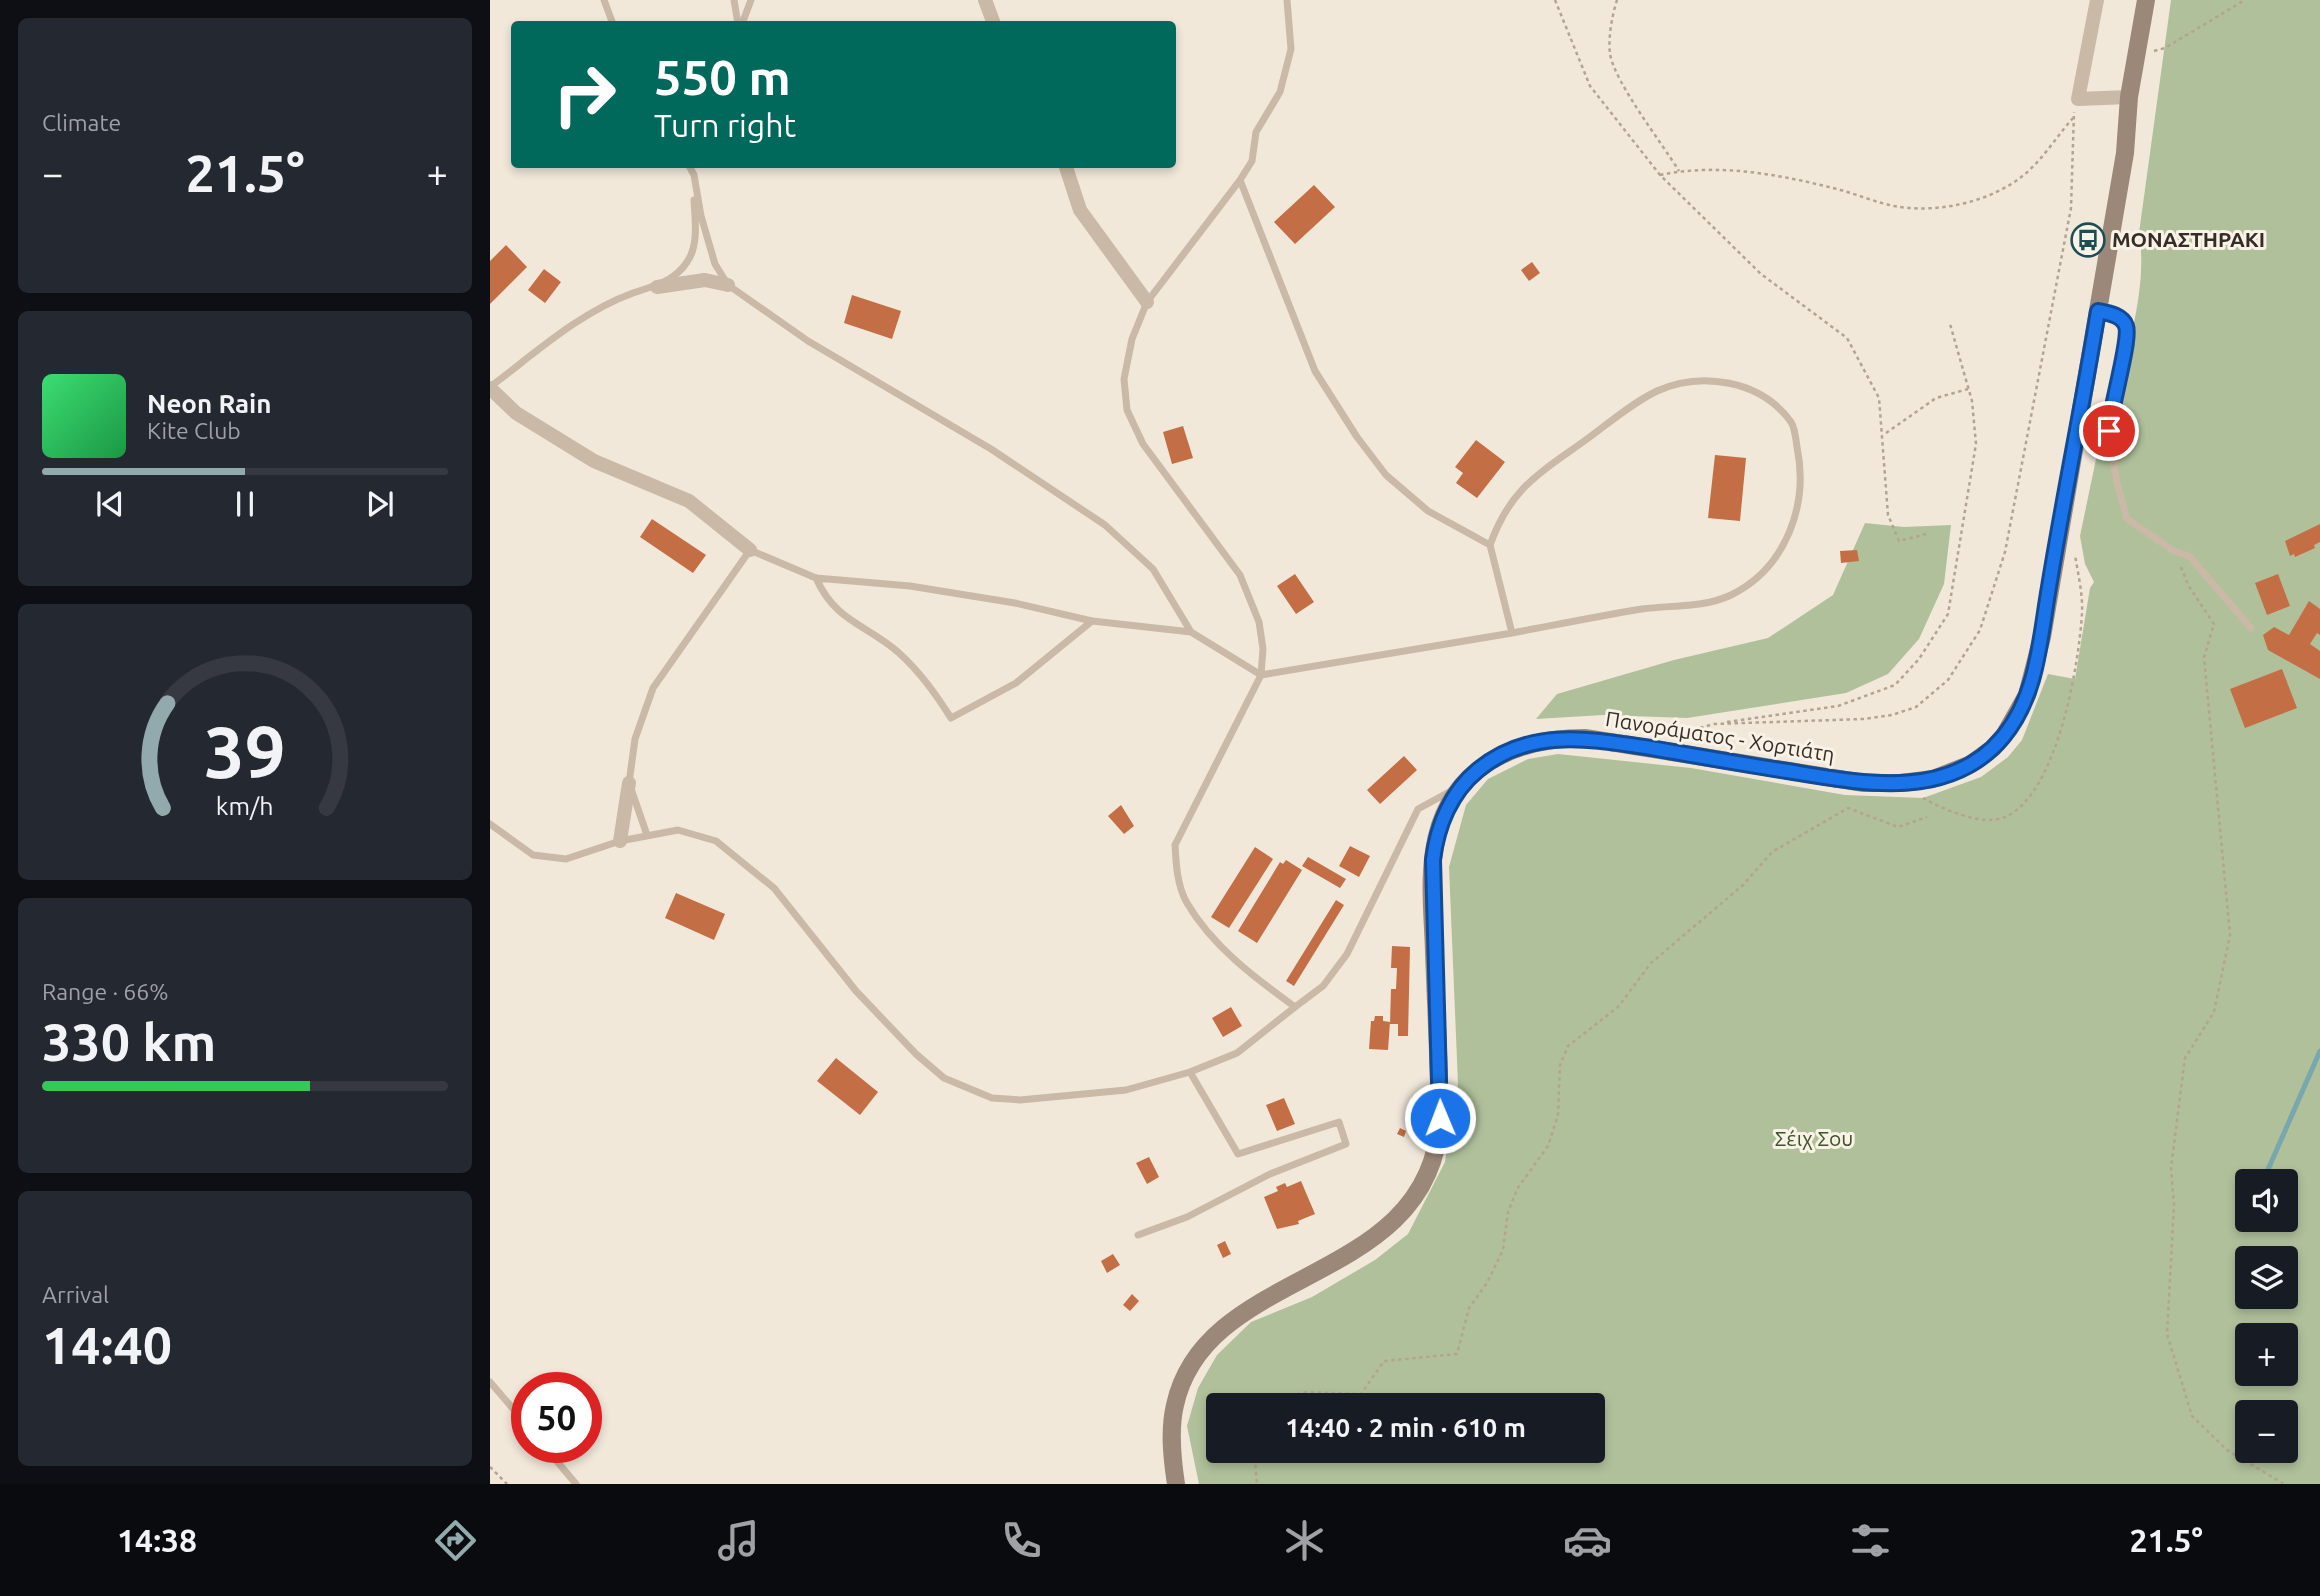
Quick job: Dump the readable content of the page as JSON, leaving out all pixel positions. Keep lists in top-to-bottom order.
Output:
{
  "streets": {
    "main road": ["Πανοράματος - Χορτιάτη"]
  },
  "parks": ["Σέιχ Σου"],
  "places": {
    "bus stop": ["ΜΟΝΑΣΤΗΡΑΚΙ"]
  },
  "page": {
    "tile": [
      "Climate",
      ["Range · 66%", "330 km"],
      ["Arrival", "14:40"]
    ],
    "turn": ["550 m", "Turn right"],
    "heat": ["−", "21.5°", "+"],
    "song": ["Neon Rain", "Kite Club"],
    "map_buttons": ["+", "−"],
    "limit": "50",
    "trip": "14:40 · 2 min · 610 m",
    "tabs": ["14:38", "21.5°"],
    "gauge": ["39", "km/h"]
  }
}
